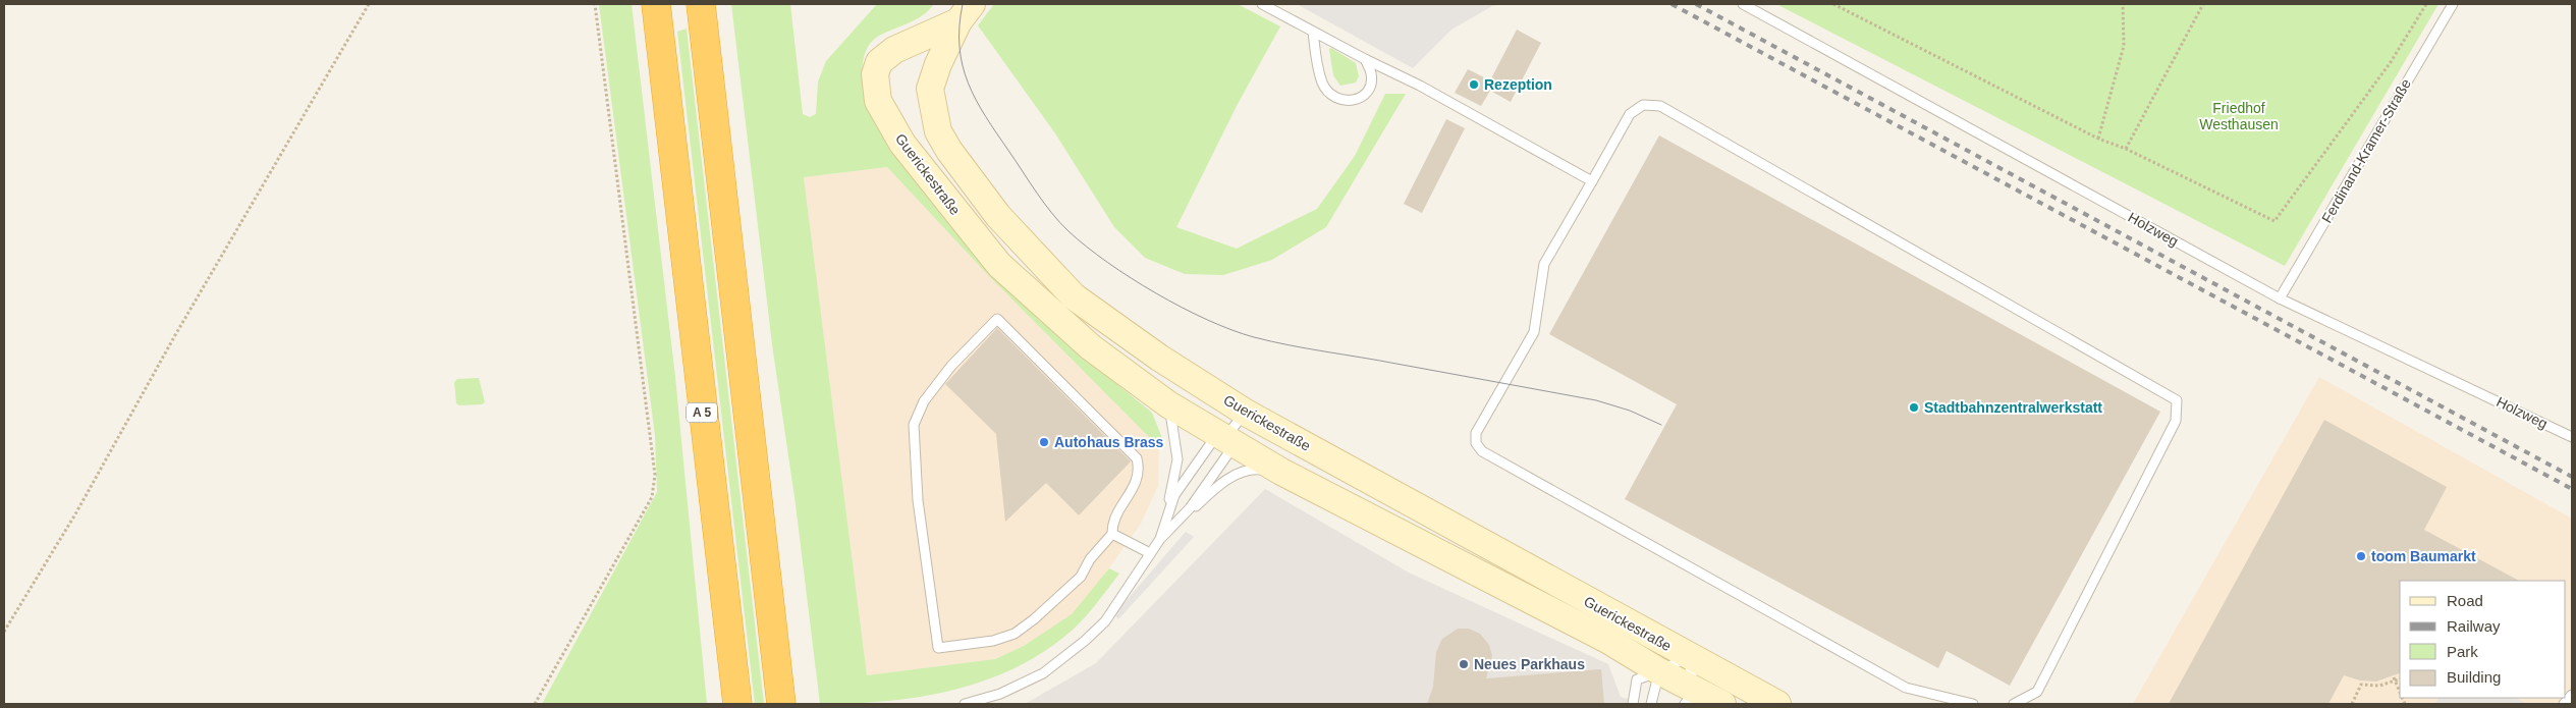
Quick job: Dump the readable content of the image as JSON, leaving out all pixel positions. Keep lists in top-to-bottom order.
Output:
{
  "streets": {
    "highway": ["A 5"],
    "main road": ["Guerickestraße"],
    "lane": ["Ferdinand-Kramer-Straße", "Holzweg"]
  },
  "crossings": [
    ["Ferdinand-Kramer-Straße", "Holzweg"]
  ],
  "parks": ["Friedhof Westhausen"],
  "places": [
    "Rezeption",
    "Stadtbahnzentralwerkstatt",
    "Autohaus Brass",
    "toom Baumarkt",
    "Neues Parkhaus"
  ],
  "legend": [
    "Road",
    "Railway",
    "Park",
    "Building"
  ]
}
